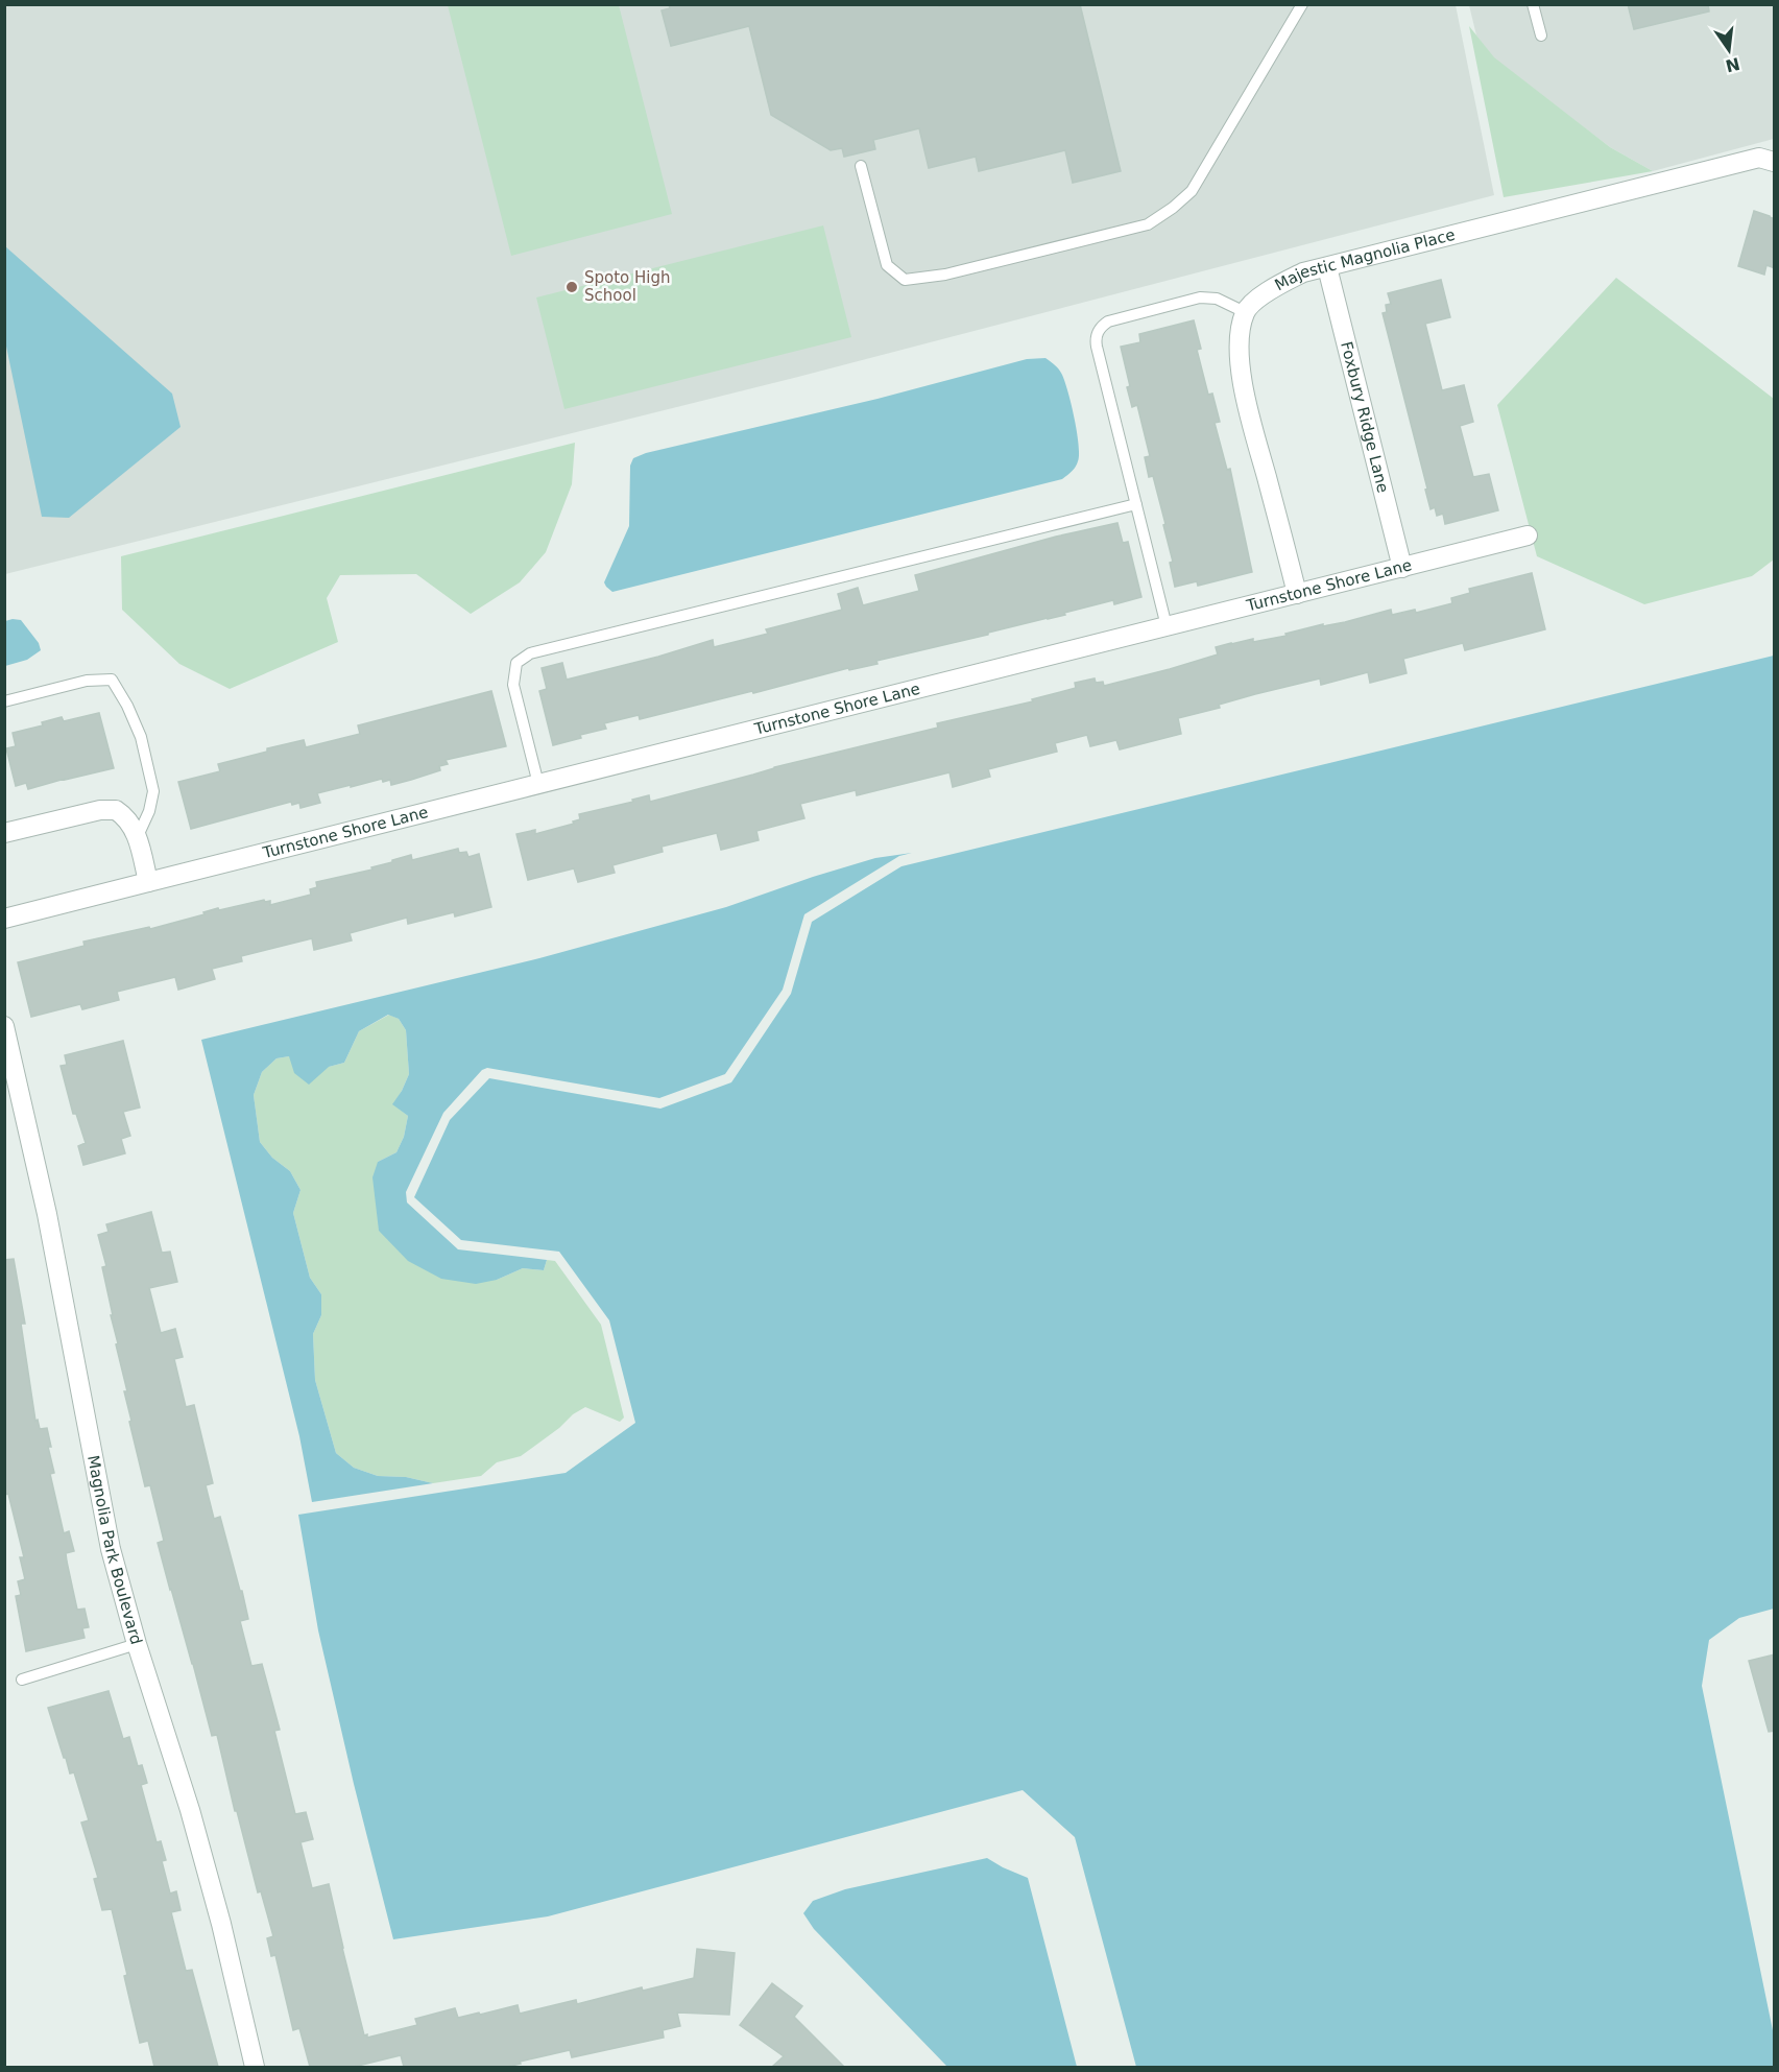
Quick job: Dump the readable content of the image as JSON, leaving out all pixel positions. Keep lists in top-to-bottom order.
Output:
{
  "streets": {
    "street": [
      "Majestic Magnolia Place",
      "Foxbury Ridge Lane",
      "Turnstone Shore Lane",
      "Magnolia Park Boulevard"
    ]
  },
  "crossings": [
    ["Majestic Magnolia Place", "Foxbury Ridge Lane"],
    ["Foxbury Ridge Lane", "Turnstone Shore Lane"]
  ],
  "places": ["Spoto High School"],
  "north": "bottom"
}
